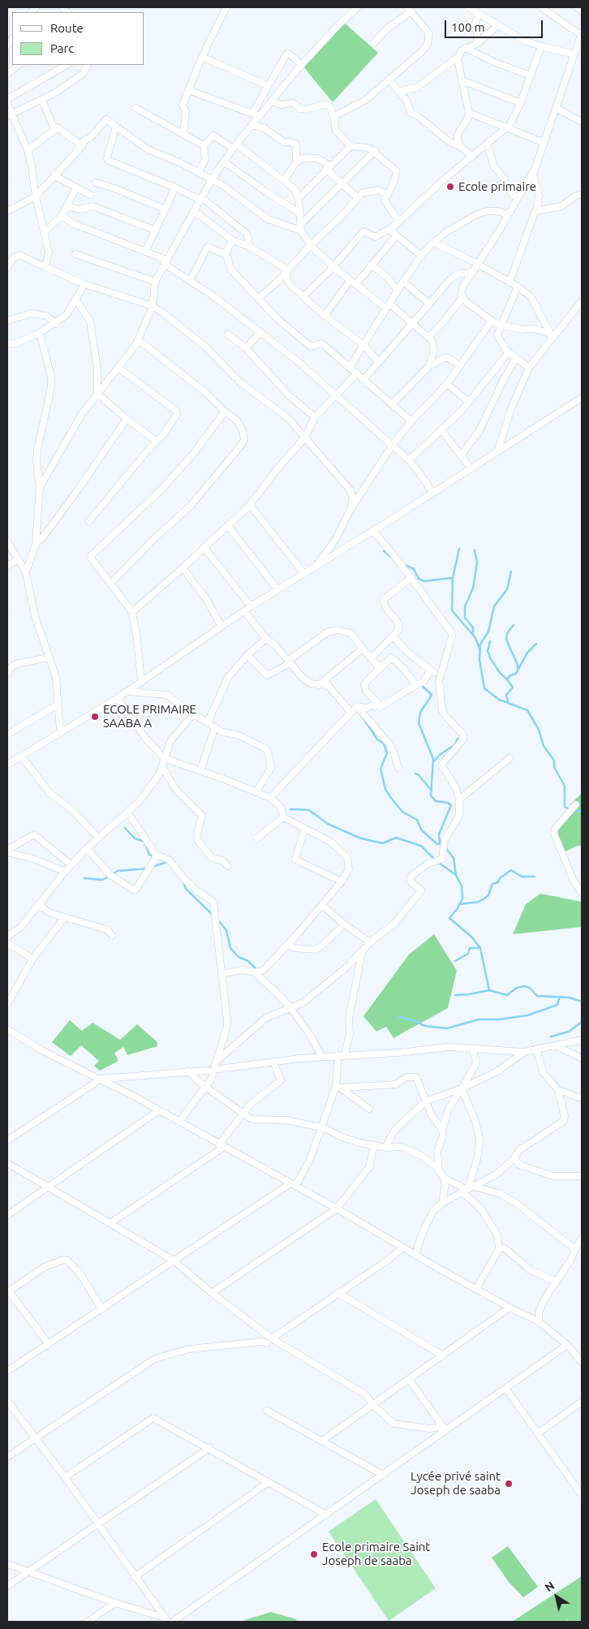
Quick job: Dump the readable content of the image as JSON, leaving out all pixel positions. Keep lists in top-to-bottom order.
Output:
{
  "places": [
    "Ecole primaire",
    "ECOLE PRIMAIRE SAABA A",
    "Lycée privé saint Joseph de saaba",
    "Ecole primaire Saint Joseph de saaba"
  ],
  "legend": ["Route", "Parc"],
  "scale_bar": "100 m",
  "north": "top left"
}
